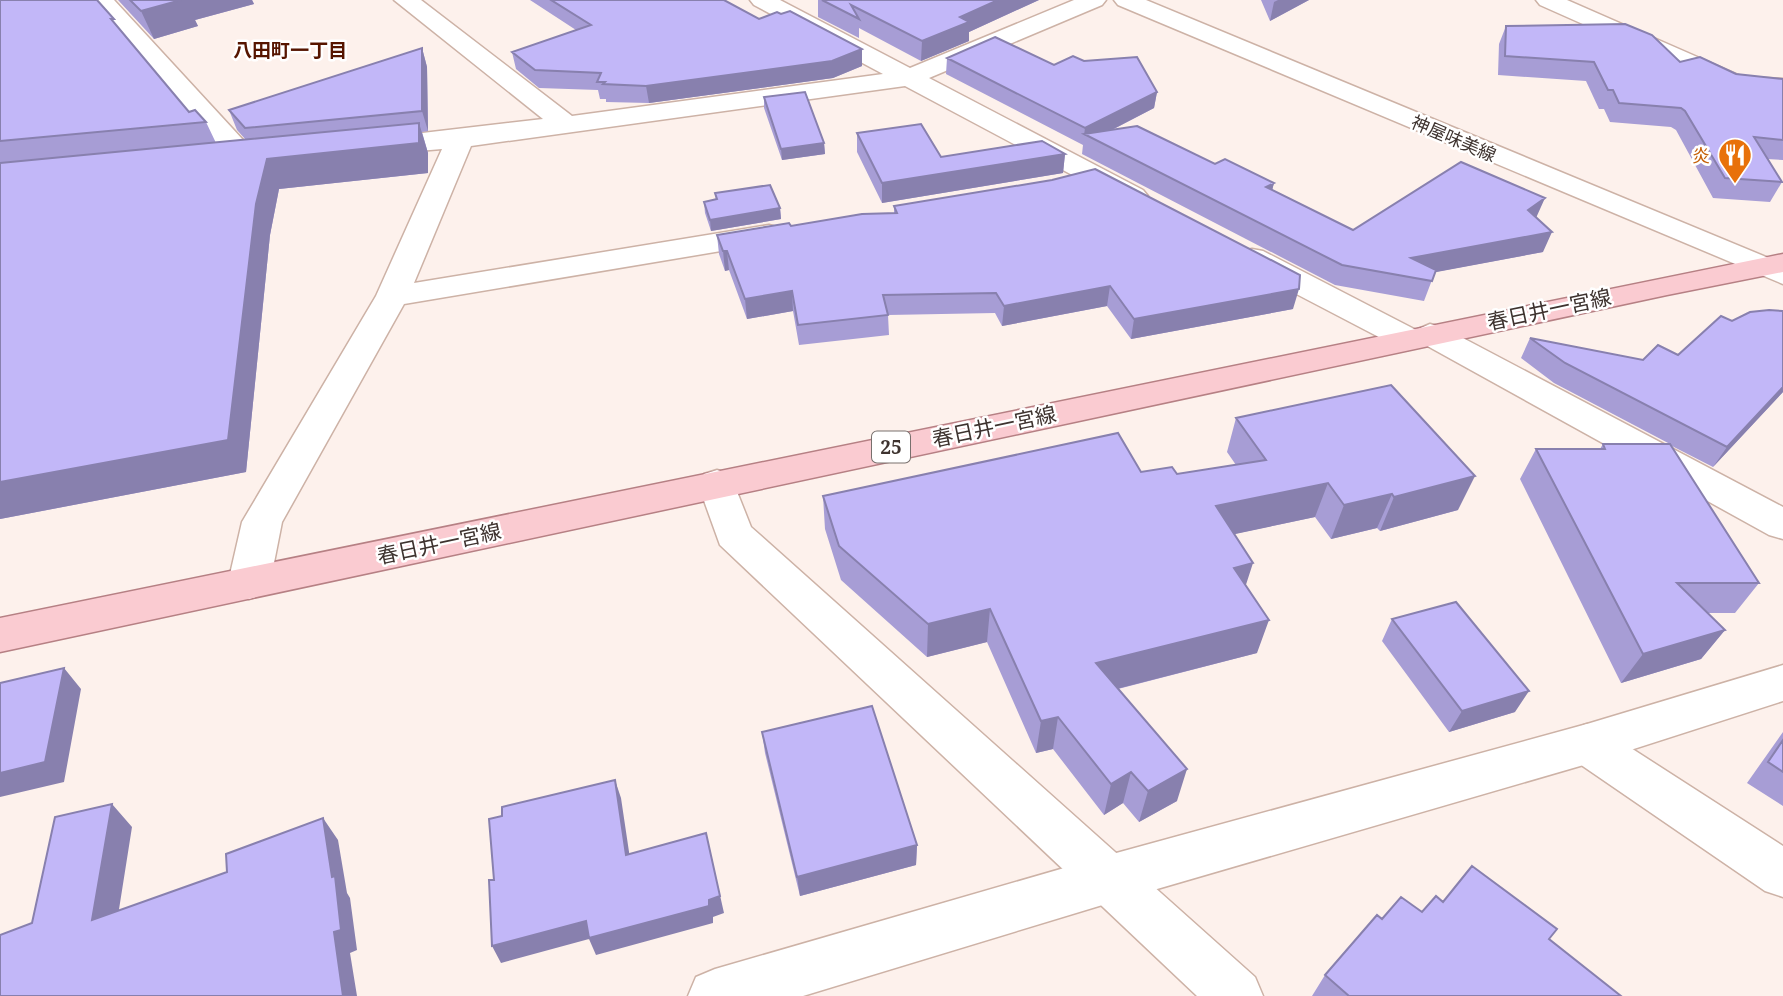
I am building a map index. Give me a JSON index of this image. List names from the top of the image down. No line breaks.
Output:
{"streets":{"main road":["春日井一宮線","25"],"street":["神屋味美線"]},"crossings":[["神屋味美線","春日井一宮線"]],"districts":["八田町一丁目"],"places":{"restaurant":["炎"]}}
